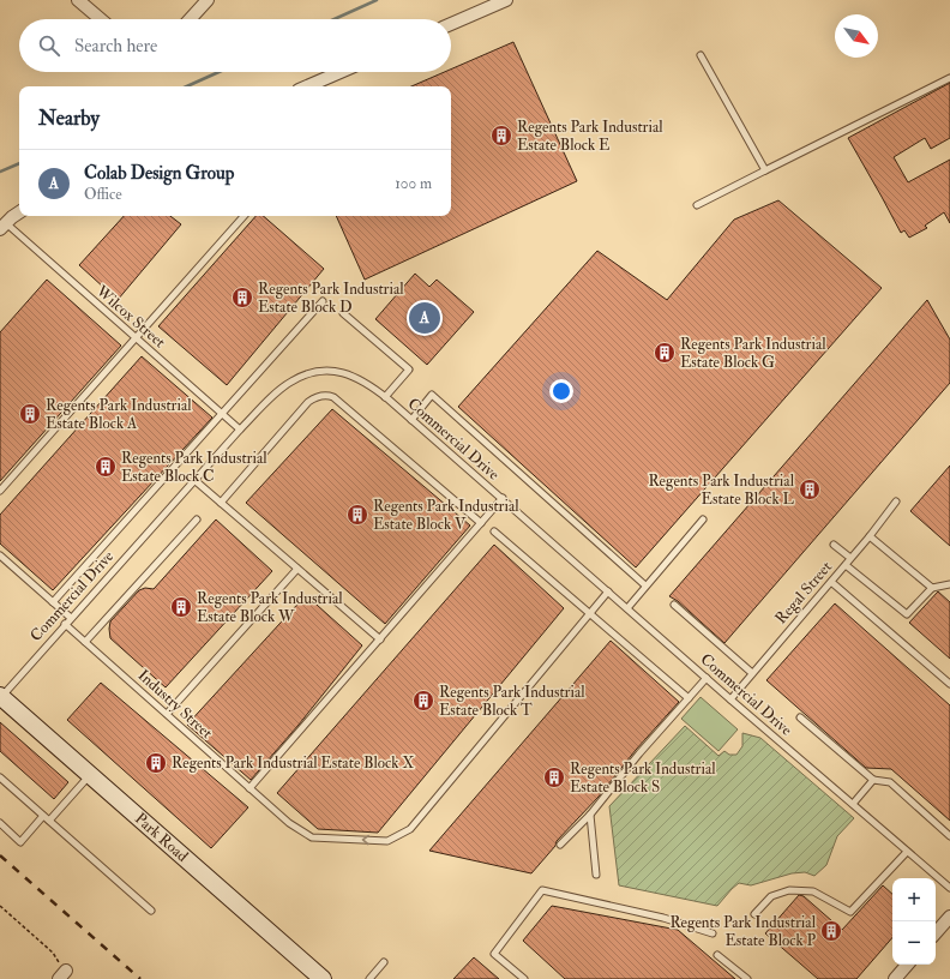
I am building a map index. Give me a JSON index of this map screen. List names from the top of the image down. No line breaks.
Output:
{"streets":{"main road":["Park Road"],"lane":["Wilcox Street","Commercial Drive","Regal Street","Industry Street"]},"crossings":[["Wilcox Street","Commercial Drive"],["Commercial Drive","Regal Street"],["Commercial Drive","Industry Street"],["Commercial Drive","Park Road"]],"one_way":["Industry Street"],"places":{"building":["Regents Park Industrial Estate Block E","Regents Park Industrial Estate Block D","Regents Park Industrial Estate Block G","Regents Park Industrial Estate Block A","Regents Park Industrial Estate Block C","Regents Park Industrial Estate Block L","Regents Park Industrial Estate Block V","Regents Park Industrial Estate Block W","Regents Park Industrial Estate Block T","Regents Park Industrial Estate Block X","Regents Park Industrial Estate Block S","Regents Park Industrial Estate Block P"]},"north":"bottom right","page":{"search":"Search here","heading":"Nearby","list":[{"mark":"A","name":"Colab Design Group","note":"Office","value":"100 m"}],"pins":"A","map_buttons":["+","−"]}}
